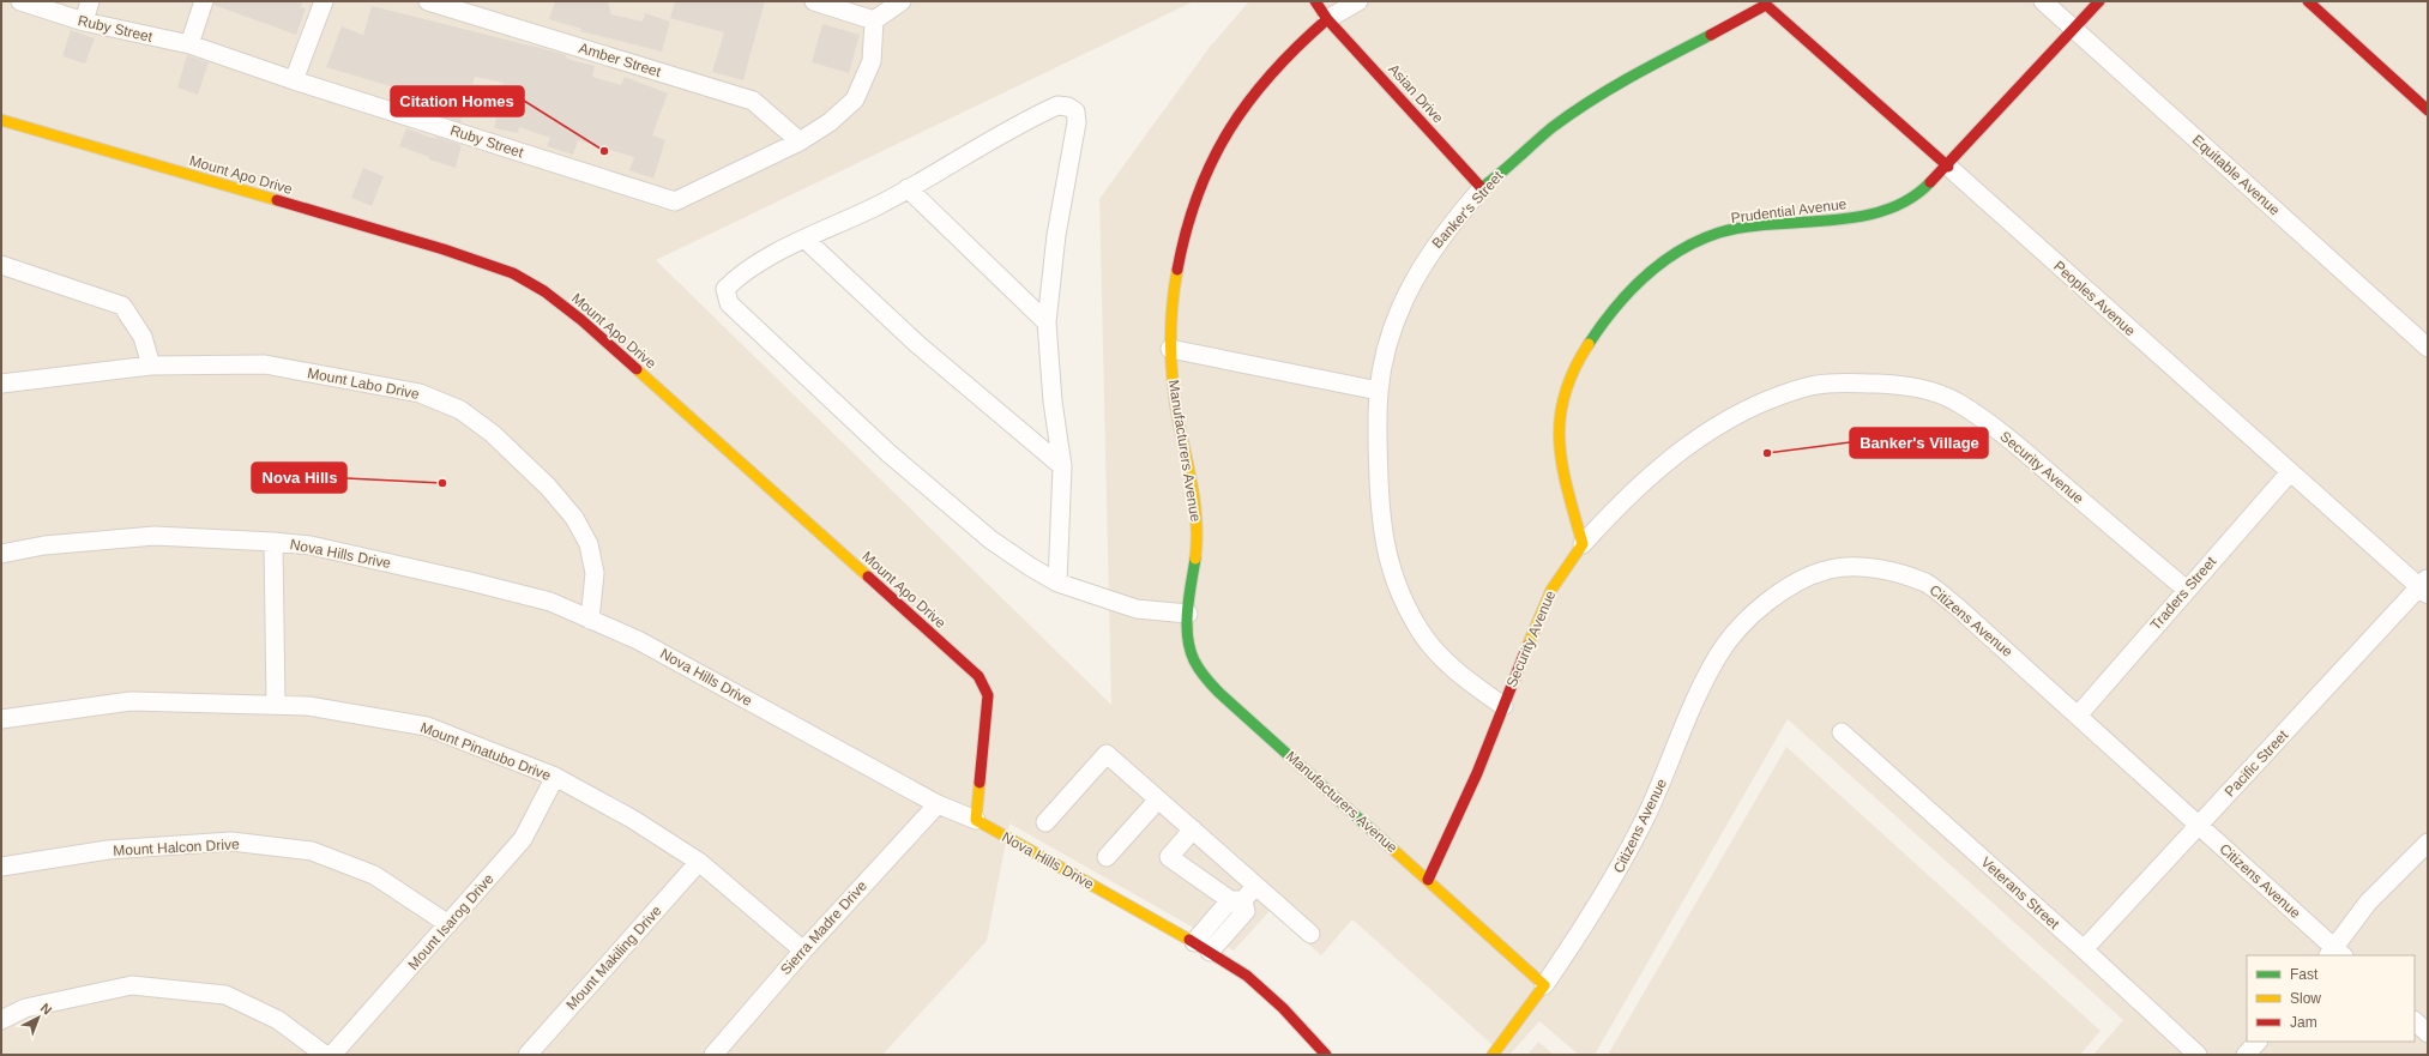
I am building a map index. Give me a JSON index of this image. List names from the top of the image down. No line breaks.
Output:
{"streets":{"street":["Ruby Street","Amber Street","Asian Drive","Mount Apo Drive","Equitable Avenue","Banker's Street","Prudential Avenue","Peoples Avenue","Mount Labo Drive","Manufacturers Avenue","Security Avenue","Nova Hills Drive","Traders Street","Citizens Avenue","Mount Pinatubo Drive","Pacific Street","Mount Halcon Drive","Veterans Street","Mount Isarog Drive","Sierra Madre Drive","Mount Makiling Drive"]},"crossings":[["Ruby Street","Amber Street"],["Asian Drive","Banker's Street"],["Asian Drive","Manufacturers Avenue"],["Mount Apo Drive","Nova Hills Drive"],["Equitable Avenue","Prudential Avenue"],["Banker's Street","Peoples Avenue"],["Banker's Street","Security Avenue"],["Prudential Avenue","Peoples Avenue"],["Prudential Avenue","Security Avenue"],["Peoples Avenue","Traders Street"],["Peoples Avenue","Pacific Street"],["Mount Labo Drive","Nova Hills Drive"],["Manufacturers Avenue","Security Avenue"],["Manufacturers Avenue","Citizens Avenue"],["Security Avenue","Traders Street"],["Nova Hills Drive","Sierra Madre Drive"],["Traders Street","Citizens Avenue"],["Citizens Avenue","Pacific Street"],["Mount Pinatubo Drive","Mount Isarog Drive"],["Mount Pinatubo Drive","Sierra Madre Drive"],["Mount Pinatubo Drive","Mount Makiling Drive"],["Pacific Street","Veterans Street"],["Mount Halcon Drive","Mount Isarog Drive"]],"places":["Citation Homes","Banker's Village","Nova Hills"],"legend":["Fast","Slow","Jam"],"north":"top right"}
